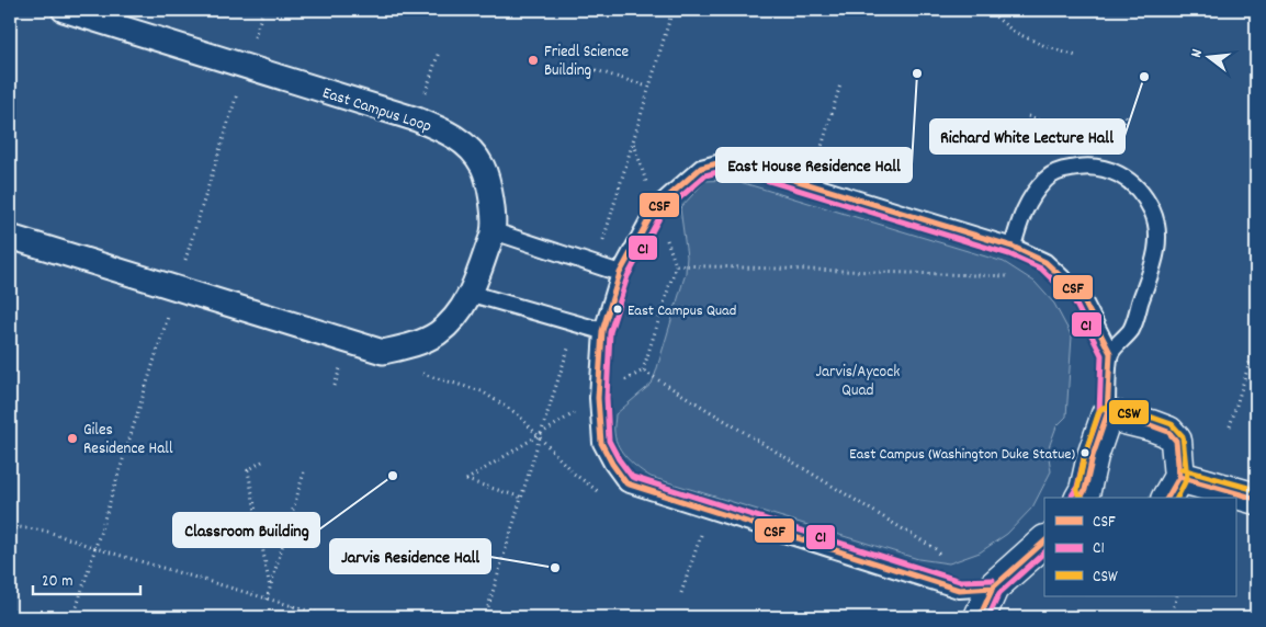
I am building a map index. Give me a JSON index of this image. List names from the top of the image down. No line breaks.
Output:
{"streets":{"street":["East Campus Loop"]},"parks":["Jarvis/Aycock Quad"],"places":["Friedl Science Building","East House Residence Hall","Richard White Lecture Hall","East Campus Quad","Giles Residence Hall","East Campus (Washington Duke Statue)","Classroom Building","Jarvis Residence Hall"],"lines":["transit line CSF","transit line C1","transit line CSW"],"legend":["CSF","C1","CSW"],"scale_bar":"20 m","north":"left"}
